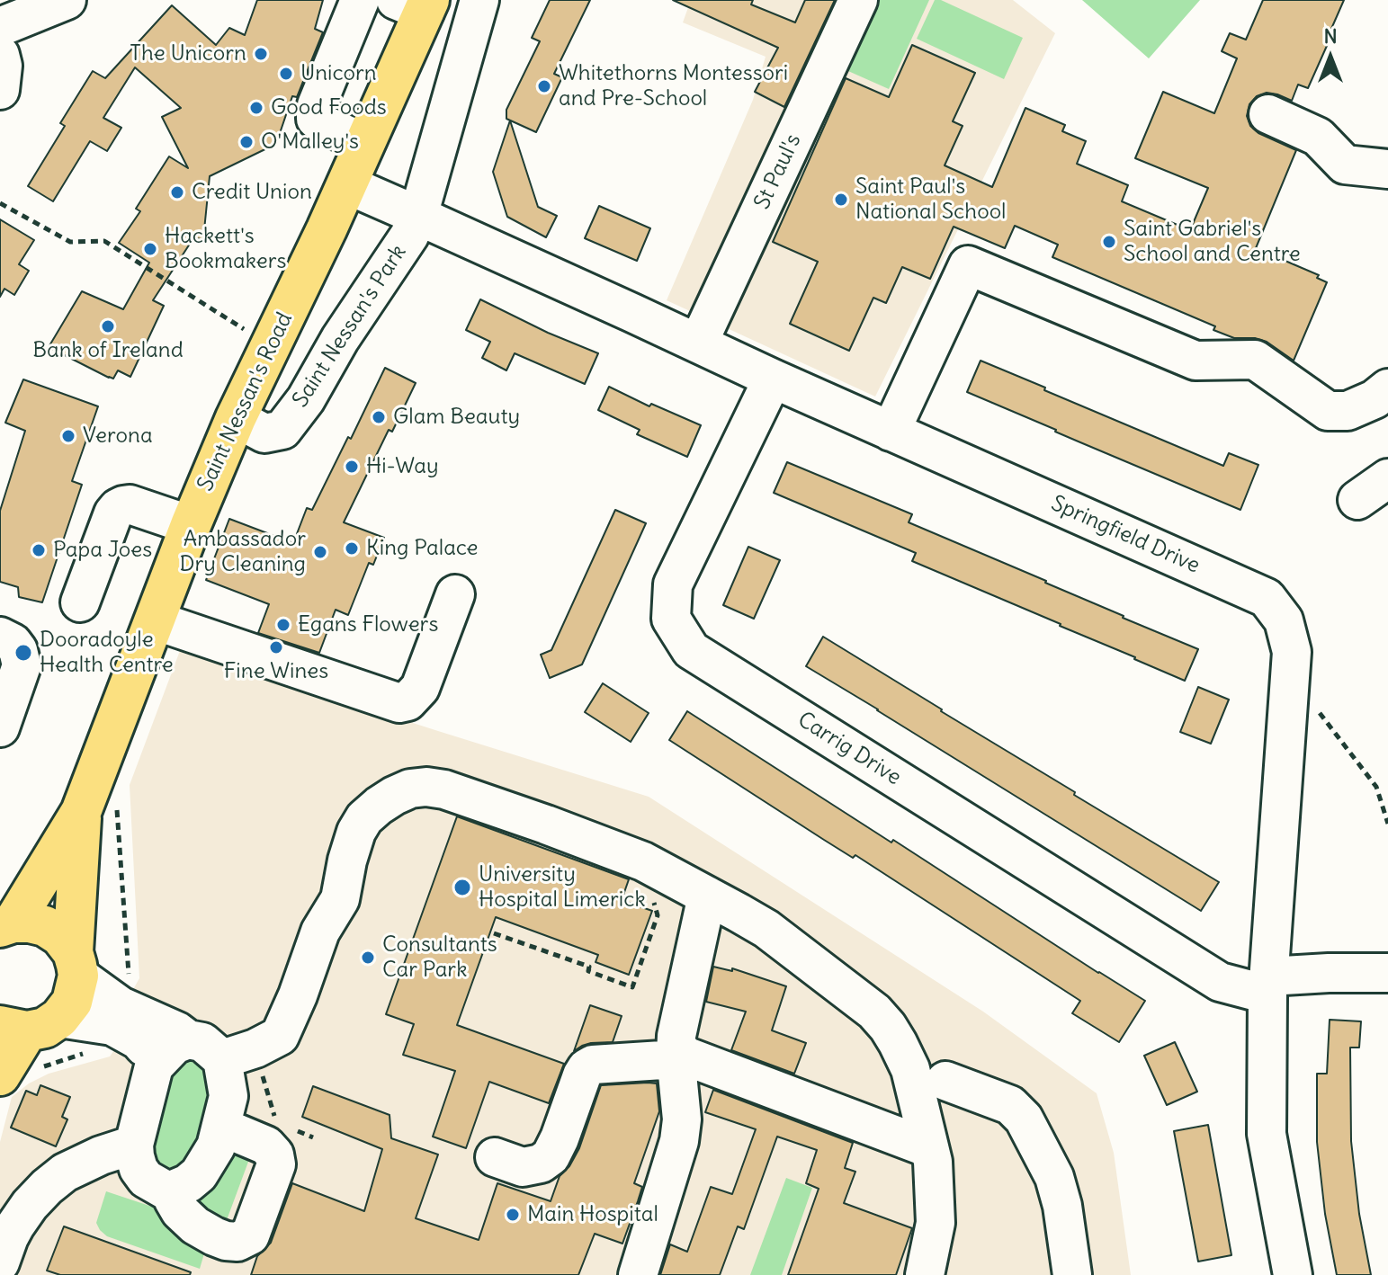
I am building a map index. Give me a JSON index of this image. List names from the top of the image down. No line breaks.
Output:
{"streets":{"main road":["Saint Nessan's Road"],"street":["St Paul's","Saint Nessan's Park","Springfield Drive","Carrig Drive"]},"crossings":[["St Paul's","Springfield Drive"],["Saint Nessan's Park","Saint Nessan's Road"],["Saint Nessan's Park","Springfield Drive"],["Springfield Drive","Carrig Drive"]],"places":["The Unicorn","Unicorn","Whitethorns Montessori and Pre-School","Good Foods","O'Malley's","Credit Union","Saint Paul's National School","Saint Gabriel's School and Centre","Hackett's Bookmakers","Bank of Ireland","Glam Beauty","Verona","Hi-Way","King Palace","Papa Joes","Ambassador Dry Cleaning","Egans Flowers","Fine Wines","Dooradoyle Health Centre","University Hospital Limerick","Consultants Car Park","Main Hospital"],"north":"top"}
